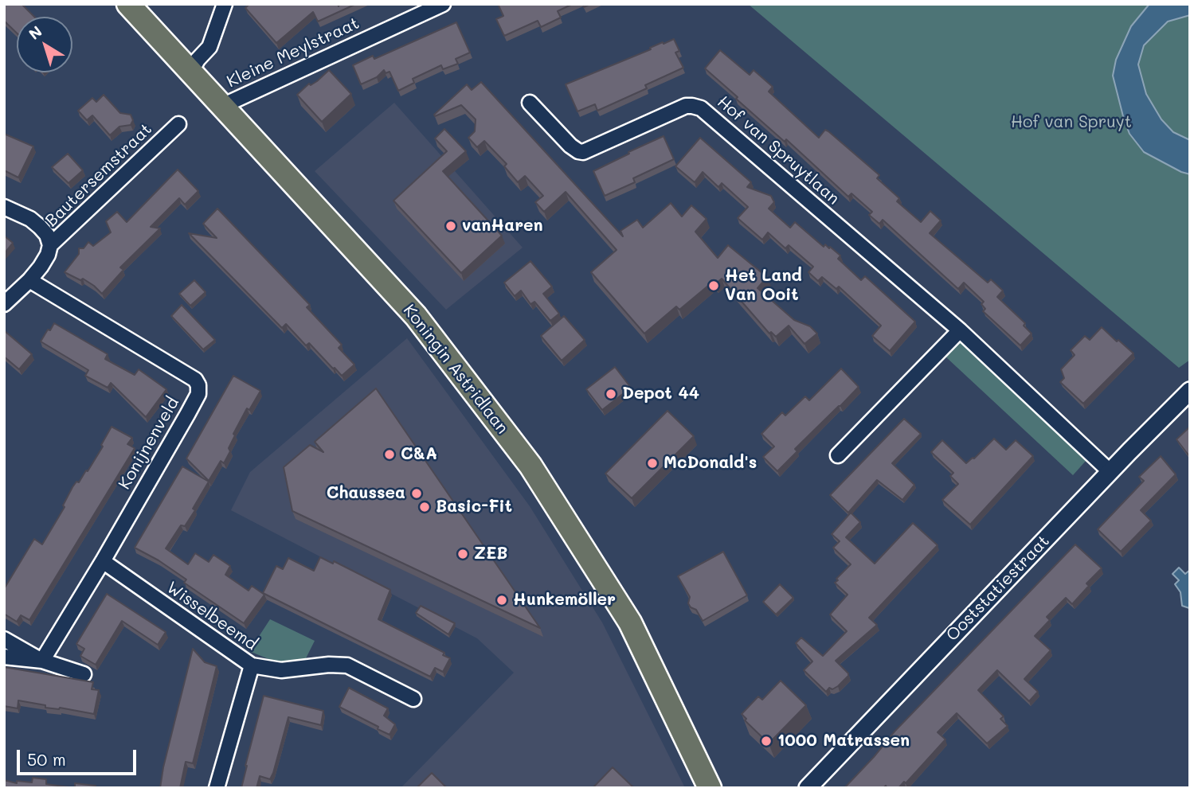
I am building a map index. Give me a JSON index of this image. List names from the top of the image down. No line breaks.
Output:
{"streets":{"main road":["Koningin Astridlaan"],"street":["Kleine Meylstraat","Hof van Spruytlaan","Bautersemstraat","Konijnenveld","Ooststatiestraat","Wisselbeemd"]},"crossings":[["Kleine Meylstraat","Koningin Astridlaan"],["Hof van Spruytlaan","Ooststatiestraat"],["Bautersemstraat","Konijnenveld"],["Konijnenveld","Wisselbeemd"]],"parks":["Hof van Spruyt"],"places":["vanHaren","Het Land Van Ooit","Depot 44","C&A","McDonald's","Chaussea","Basic-Fit","ZEB","Hunkemöller","1000 Matrassen"],"scale_bar":"50 m","north":"top left"}
